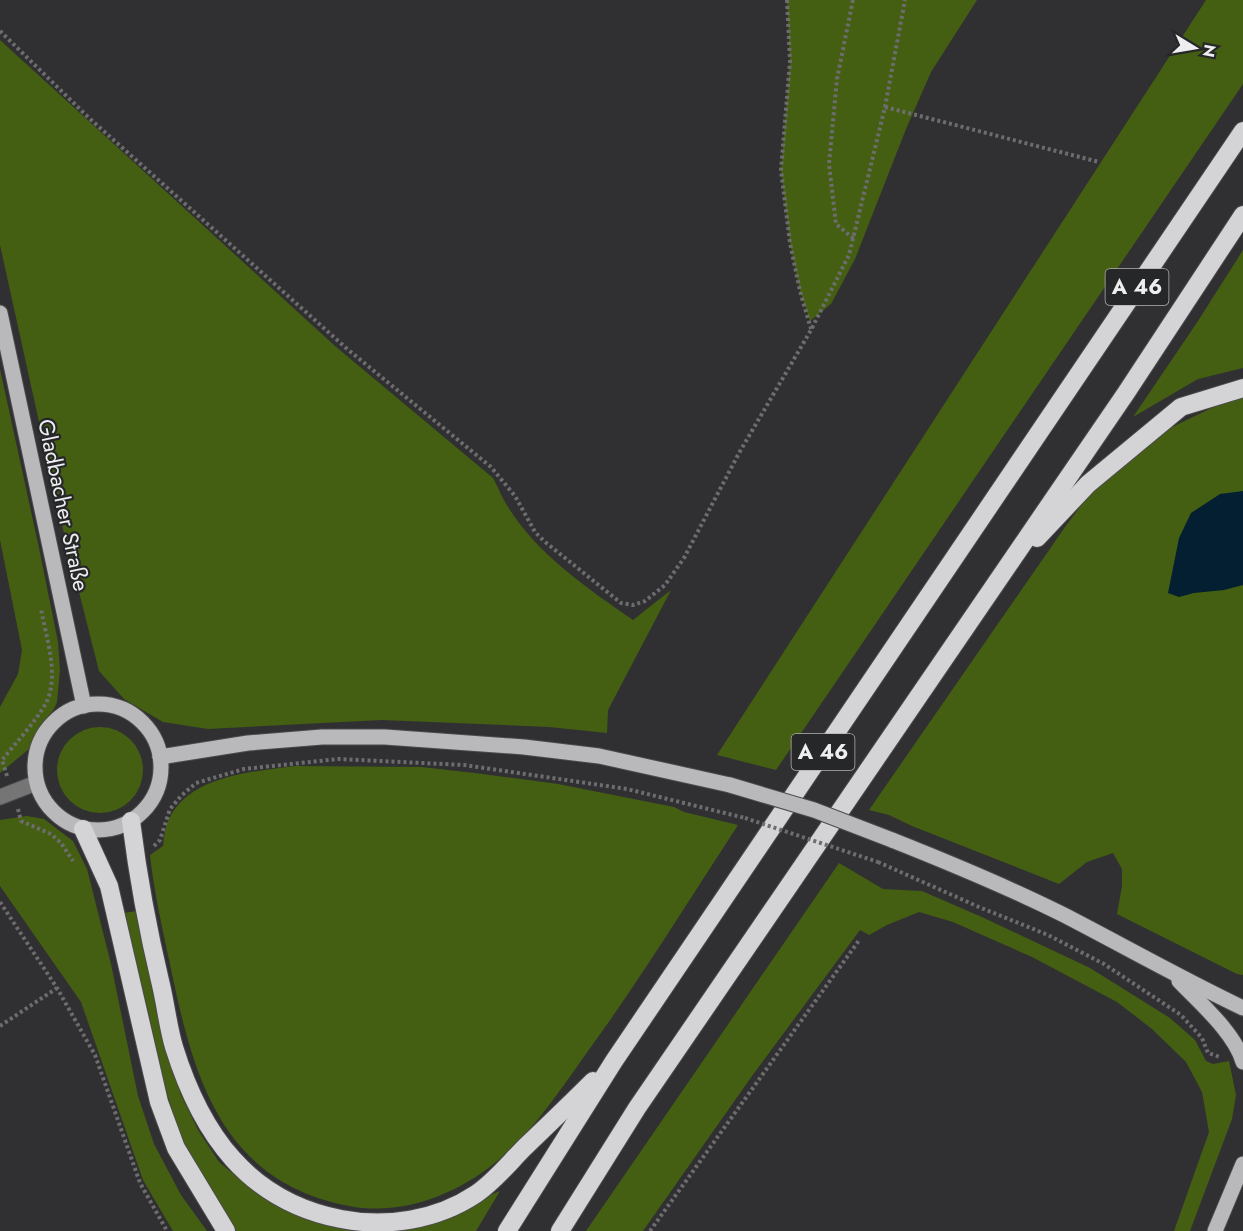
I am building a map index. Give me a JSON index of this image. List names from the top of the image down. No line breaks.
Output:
{"streets":{"highway":["A 46"],"main road":["Gladbacher Straße"]},"north":"right"}
